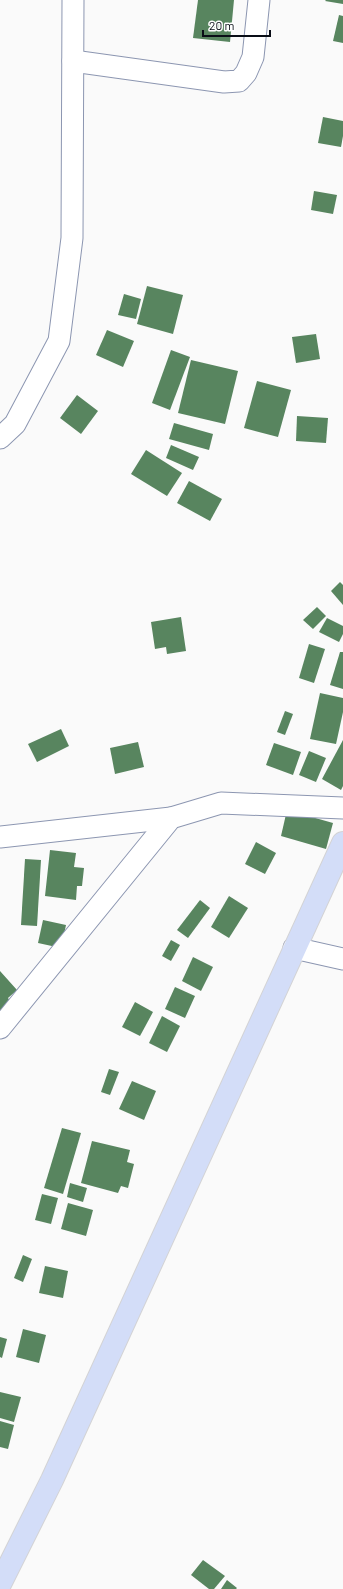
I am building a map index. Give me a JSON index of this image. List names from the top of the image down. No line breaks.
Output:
{"scale_bar":"20 m"}
